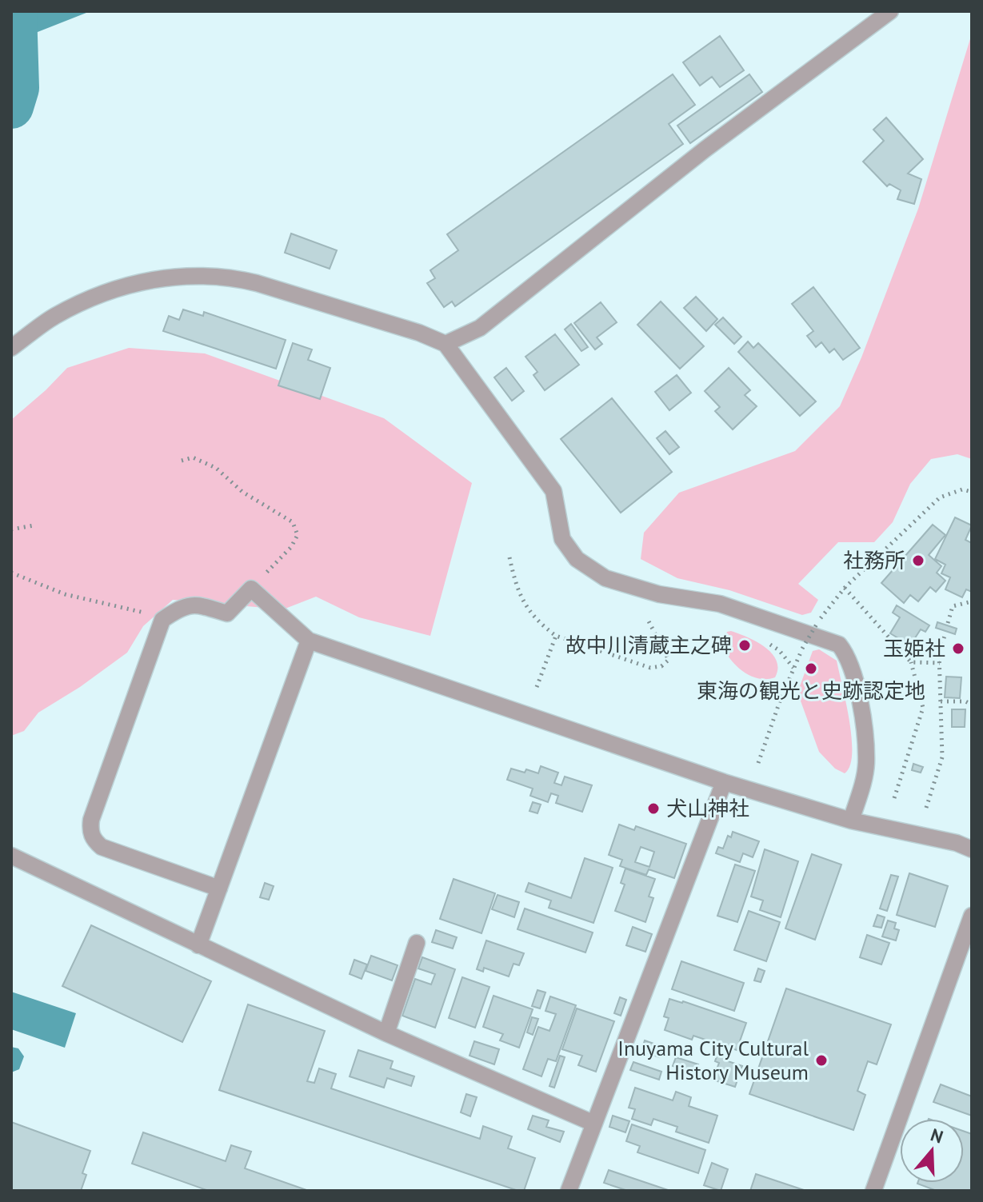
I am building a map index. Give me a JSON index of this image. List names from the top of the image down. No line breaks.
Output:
{"places":["社務所","故中川清蔵主之碑","玉姫社","東海の観光と史跡認定地","犬山神社","Inuyama City Cultural History Museum"],"north":"top"}
